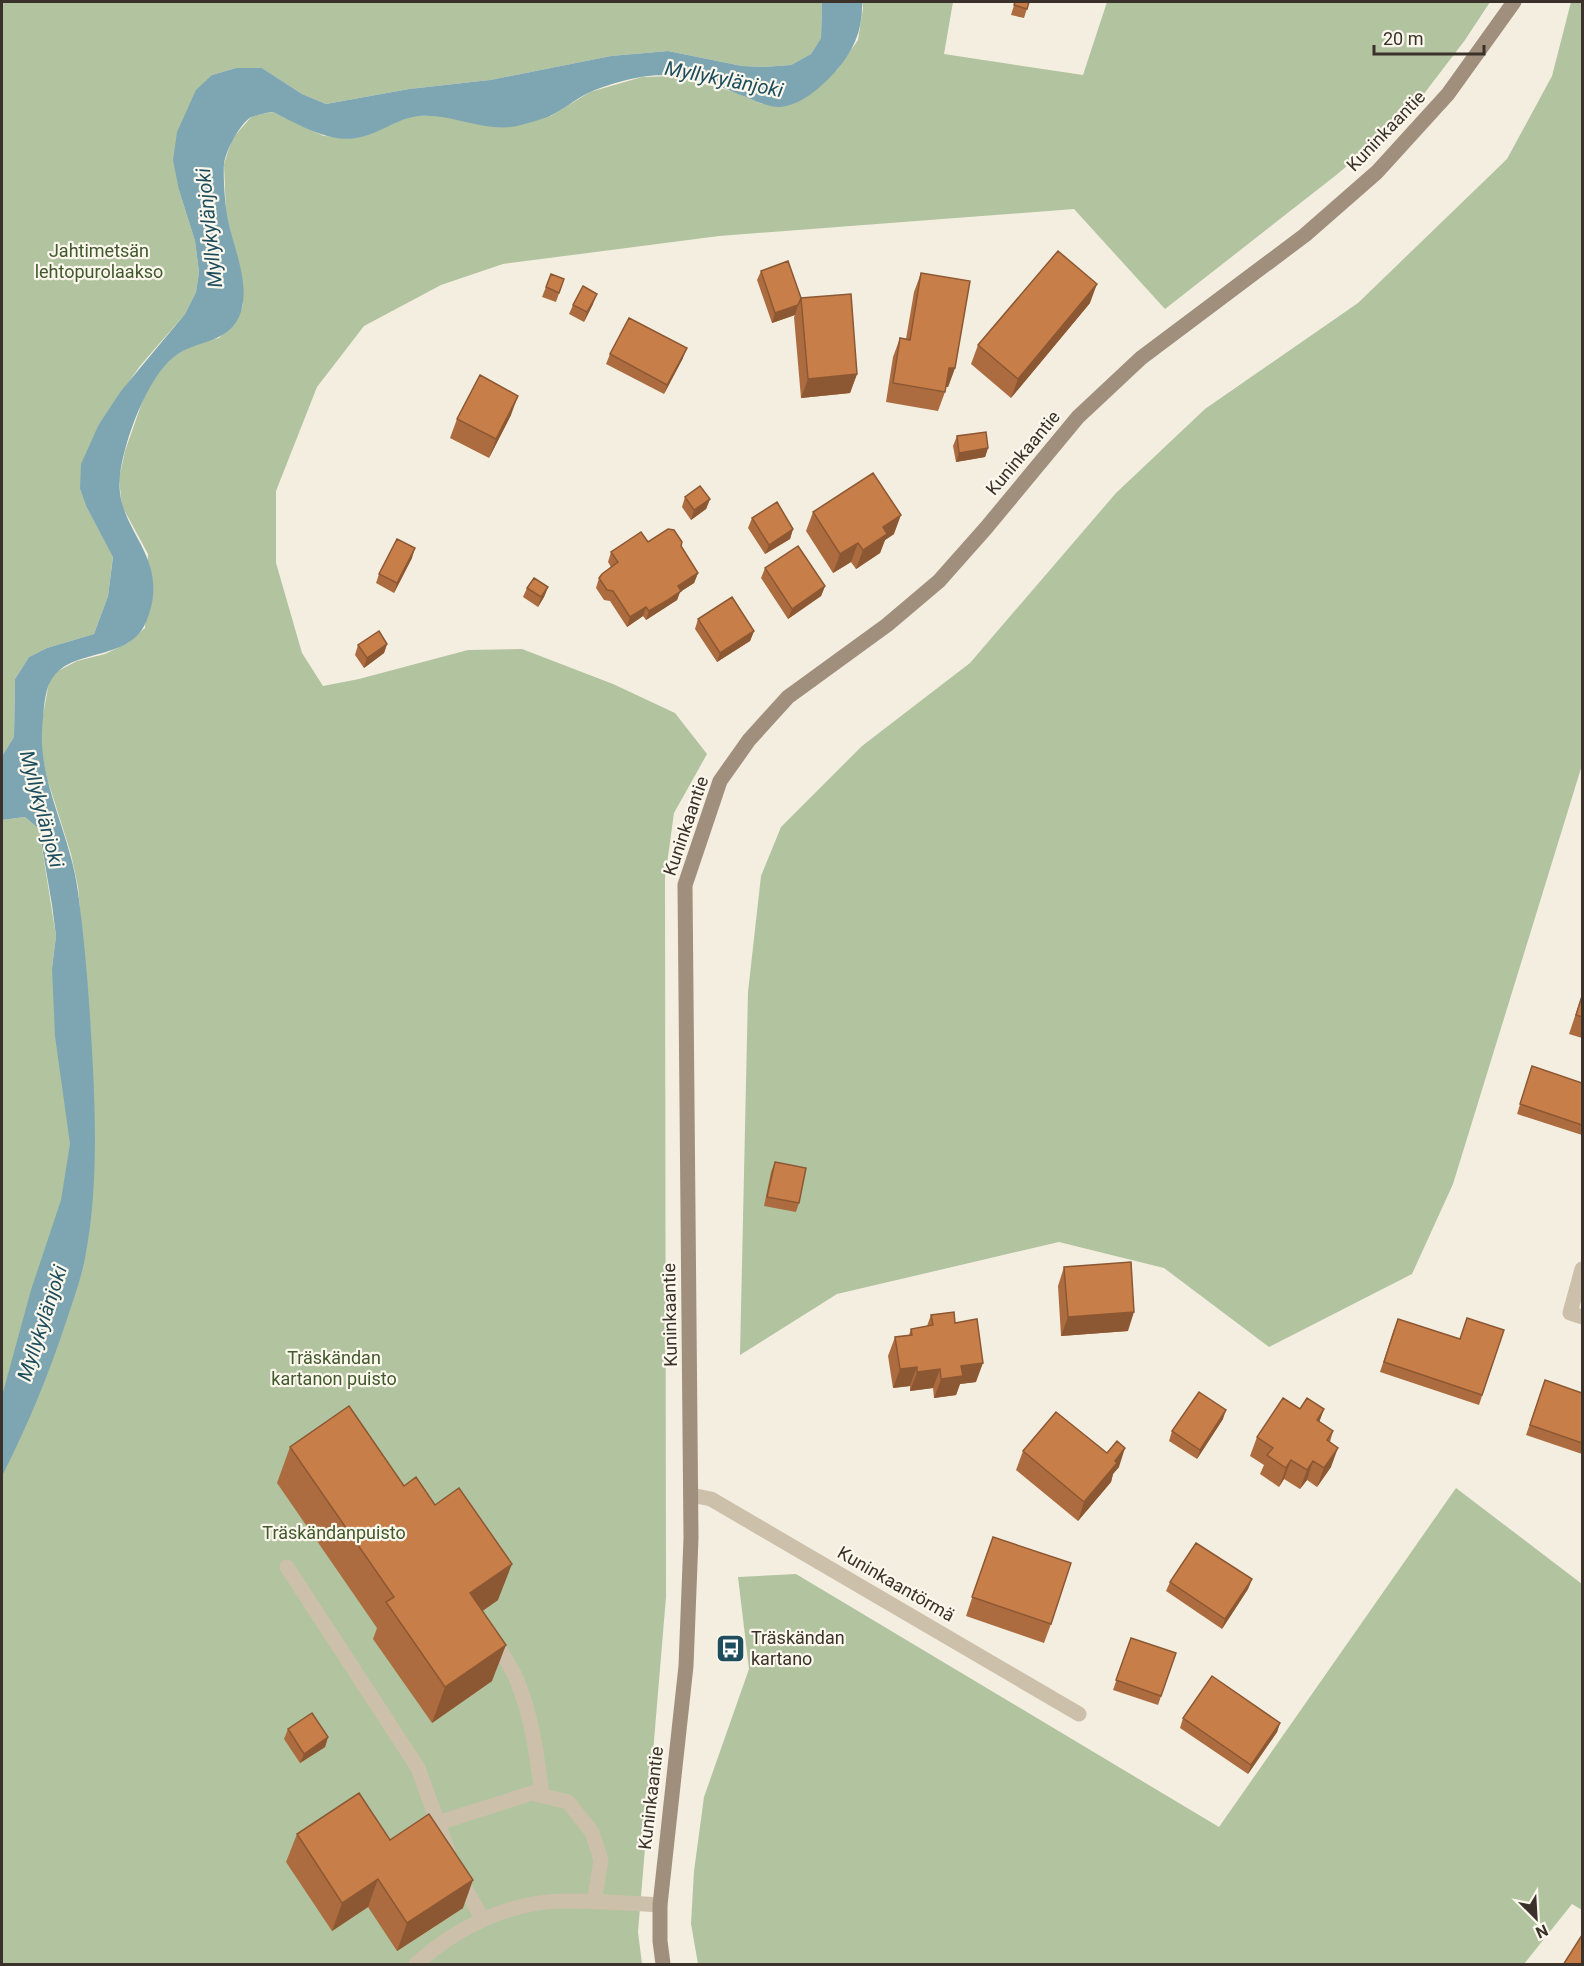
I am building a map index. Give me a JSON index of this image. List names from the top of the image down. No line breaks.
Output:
{"streets":{"main road":["Kuninkaantie"],"street":["Kuninkaantörmä"]},"crossings":[["Kuninkaantie","Kuninkaantörmä"]],"water":["Myllykylänjoki"],"parks":["Jahtimetsän lehtopurolaakso","Träskändan kartanon puisto","Träskändanpuisto"],"places":{"bus stop":["Träskändan kartano"]},"scale_bar":"20 m","north":"bottom right"}
